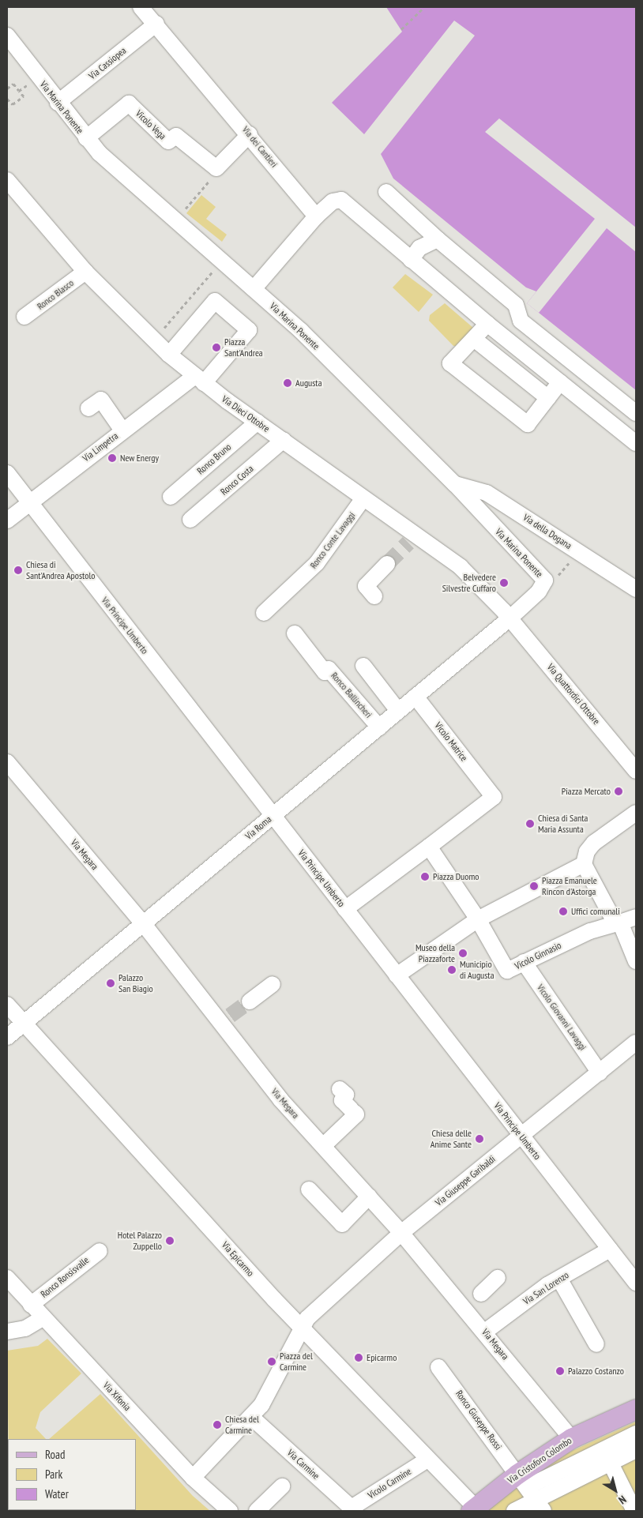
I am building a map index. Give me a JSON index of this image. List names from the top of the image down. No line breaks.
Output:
{"streets":{"main road":["Via Cristoforo Colombo"],"street":["Via Cassiopea","Via Marina Ponente","Vicolo Vega","Via dei Cantieri","Ronco Blasco","Via Dieci Ottobre","Via Limpetra","Ronco Bruno","Ronco Costa","Via della Dogana","Ronco Conte Lavaggi","Via Principe Umberto","Via Quattordici Ottobre","Ronco Ballincheri","Vicolo Matrice","Via Roma","Via Megara","Vicolo Ginnasio","Vicolo Giovanni Lavaggi","Via Giuseppe Garibaldi","Via Epicarmo","Ronco Ronsisvalle","Via San Lorenzo","Via Xifonia","Ronco Giuseppe Rossi","Via Carmine","Vicolo Carmine"]},"crossings":[["Via Cassiopea","Via Marina Ponente"],["Via Cassiopea","Via dei Cantieri"],["Via Marina Ponente","Vicolo Vega"],["Via Marina Ponente","Via Dieci Ottobre"],["Via Marina Ponente","Via della Dogana"],["Via Marina Ponente","Via Quattordici Ottobre"],["Via Marina Ponente","Via Roma"],["Ronco Blasco","Via Dieci Ottobre"],["Via Dieci Ottobre","Via Limpetra"],["Via Dieci Ottobre","Ronco Bruno"],["Via Dieci Ottobre","Ronco Costa"],["Via Dieci Ottobre","Ronco Conte Lavaggi"],["Via Dieci Ottobre","Via Quattordici Ottobre"],["Via Dieci Ottobre","Via Roma"],["Via Limpetra","Via Principe Umberto"],["Via Principe Umberto","Via Roma"],["Via Principe Umberto","Via Giuseppe Garibaldi"],["Via Principe Umberto","Via San Lorenzo"],["Via Quattordici Ottobre","Via Roma"],["Ronco Ballincheri","Via Roma"],["Vicolo Matrice","Via Roma"],["Via Roma","Via Megara"],["Via Roma","Via Epicarmo"],["Via Megara","Via Giuseppe Garibaldi"],["Via Megara","Via San Lorenzo"],["Via Megara","Via Cristoforo Colombo"],["Vicolo Ginnasio","Vicolo Giovanni Lavaggi"],["Vicolo Giovanni Lavaggi","Via Giuseppe Garibaldi"],["Via Giuseppe Garibaldi","Via Epicarmo"],["Via Giuseppe Garibaldi","Via Xifonia"],["Via Giuseppe Garibaldi","Via Carmine"],["Via Epicarmo","Via Cristoforo Colombo"],["Via Epicarmo","Vicolo Carmine"],["Ronco Ronsisvalle","Via Xifonia"],["Ronco Giuseppe Rossi","Via Cristoforo Colombo"],["Via Carmine","Vicolo Carmine"]],"places":["Piazza Sant'Andrea","Augusta","New Energy","Chiesa di Sant'Andrea Apostolo","Belvedere Silvestre Cuffaro","Piazza Mercato","Chiesa di Santa Maria Assunta","Piazza Duomo","Piazza Emanuele Rincon d'Astorga","Uffici comunali","Museo della Piazzaforte","Municipio di Augusta","Palazzo San Biagio","Chiesa delle Anime Sante","Hotel Palazzo Zuppello","Epicarmo","Piazza del Carmine","Palazzo Costanzo","Chiesa del Carmine"],"legend":["Road","Park","Water"],"north":"bottom right"}
